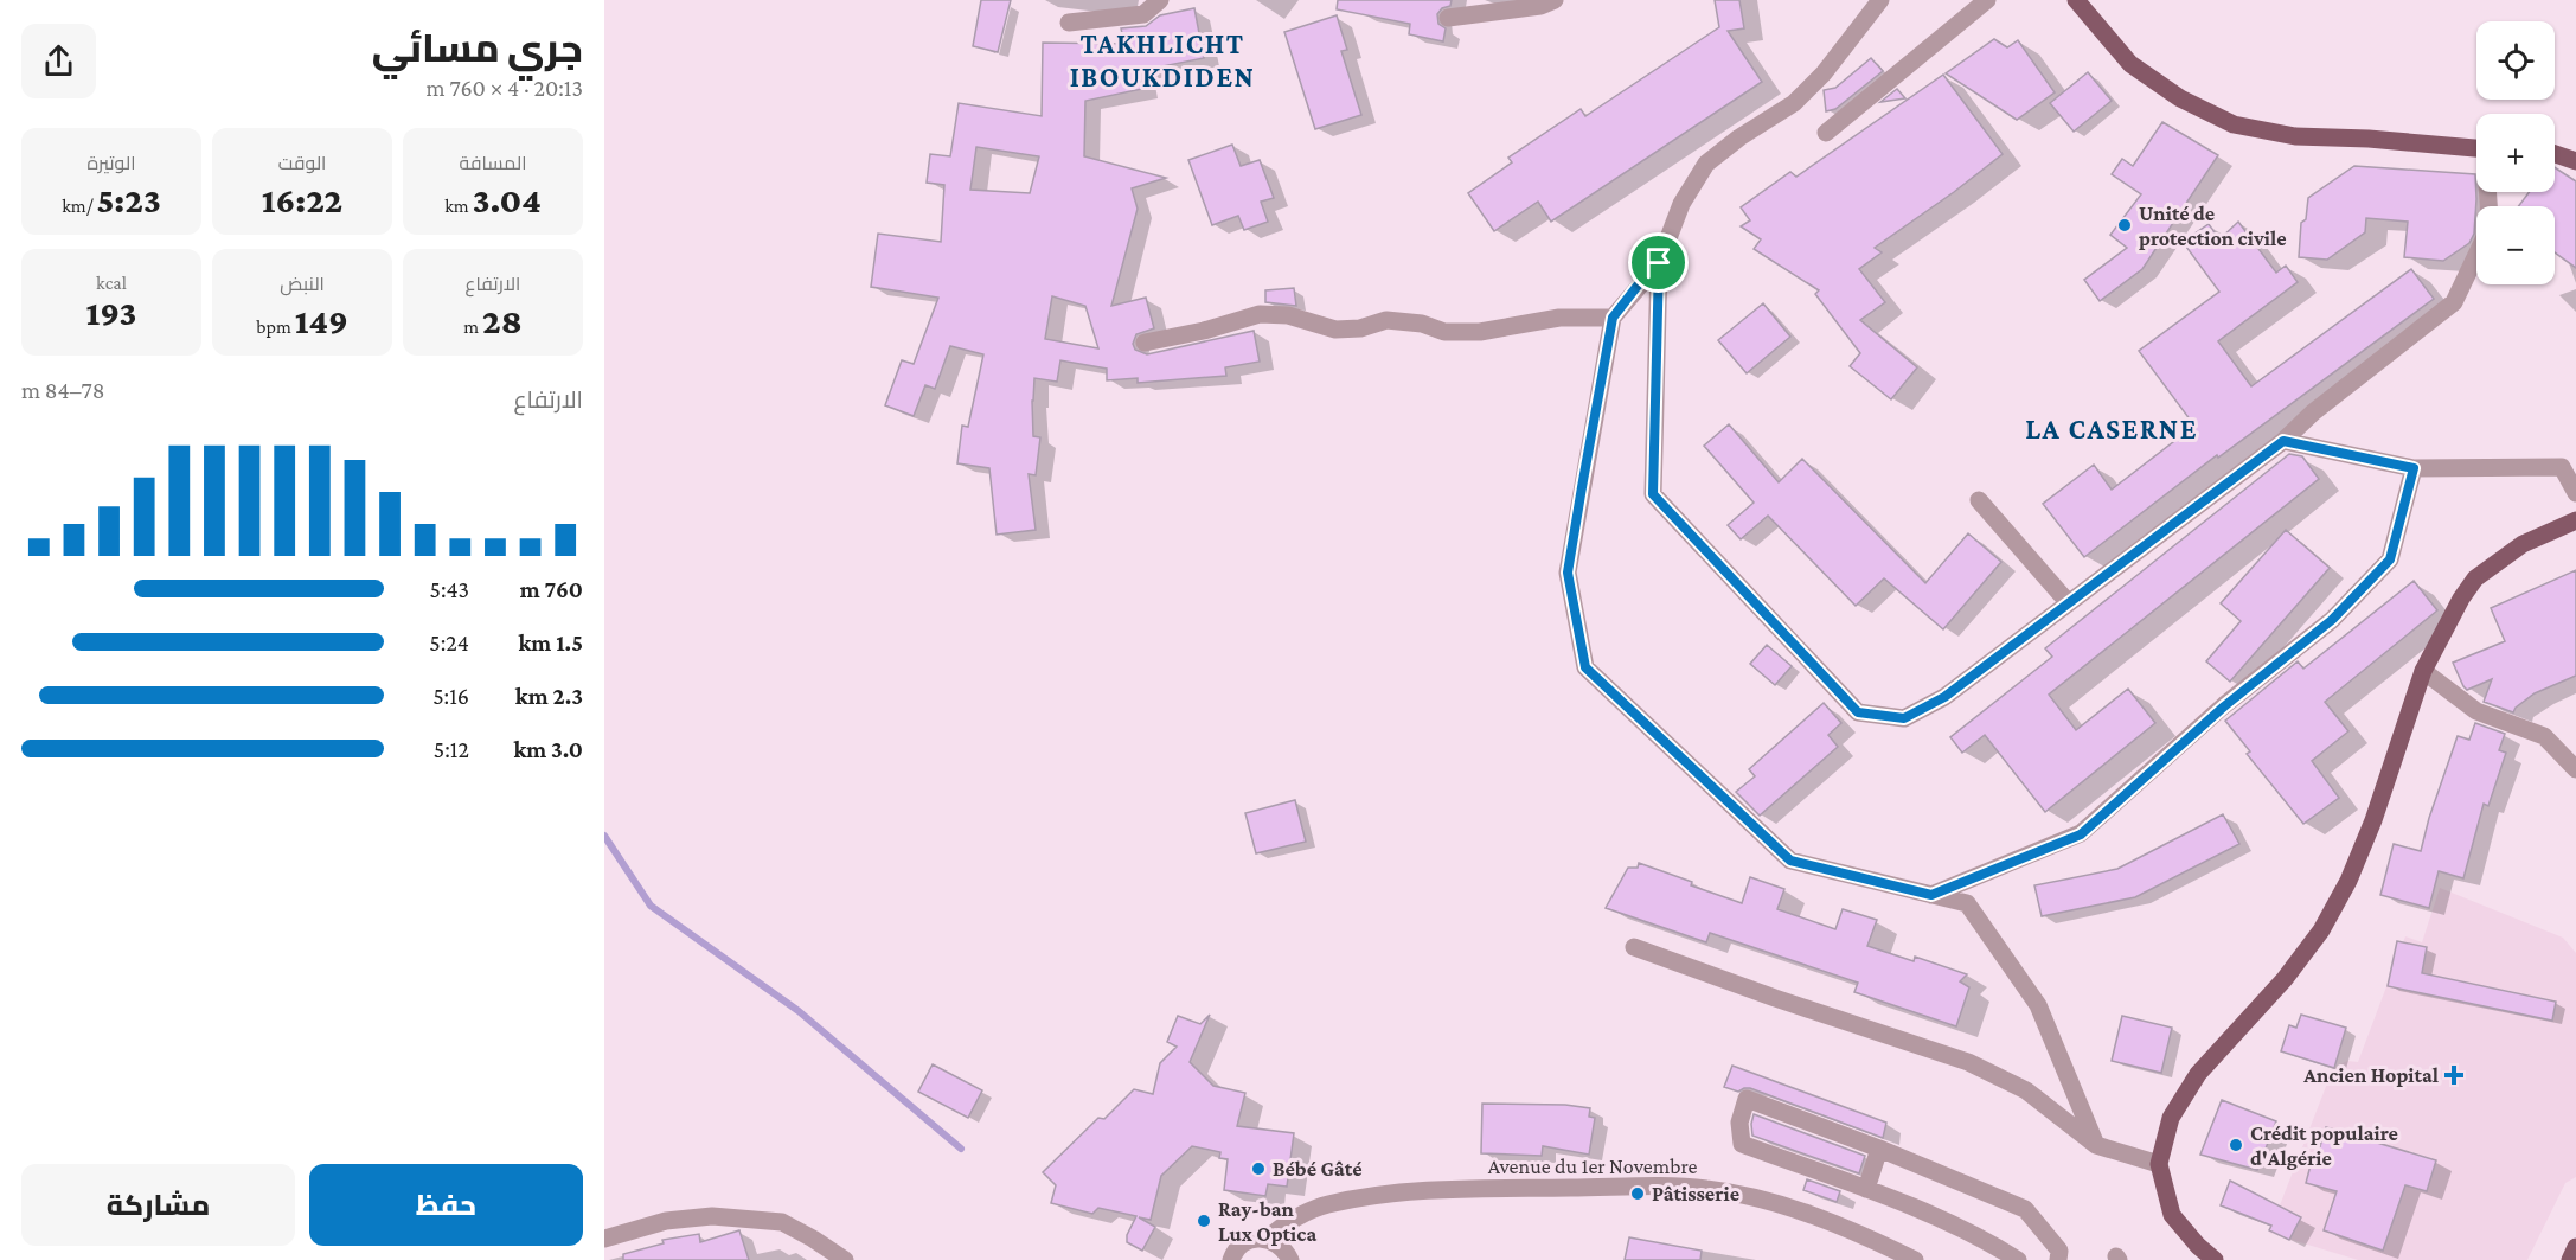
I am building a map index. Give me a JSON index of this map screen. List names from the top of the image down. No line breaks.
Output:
{"streets":{"street":["Avenue du 1er Novembre"]},"districts":["TAKHLICHT IBOUKDIDEN","LA CASERNE"],"places":{"other":["Unité de protection civile","Crédit populaire d'Algérie","Bébé Gâté","Pâtisserie","Ray-ban Lux Optica"],"health":["Ancien Hopital"]},"page":{"heading":["جري مسائي","20:13 · 4 × 760 m"],"map_buttons":["+","−"],"stats":[["المسافة","3.04 km"],["الوقت","16:22"],["الوتيرة","5:23 /km"],["الارتفاع","28 m"],["النبض","149 bpm"],["kcal","193"]],"chart":["الارتفاع","78–84 m"],"list":[{"name":"760 m","note":"5:43"},{"name":"1.5 km","note":"5:24"},{"name":"2.3 km","note":"5:16"},{"name":"3.0 km","note":"5:12"}],"buttons":["حفظ","مشاركة"]}}
